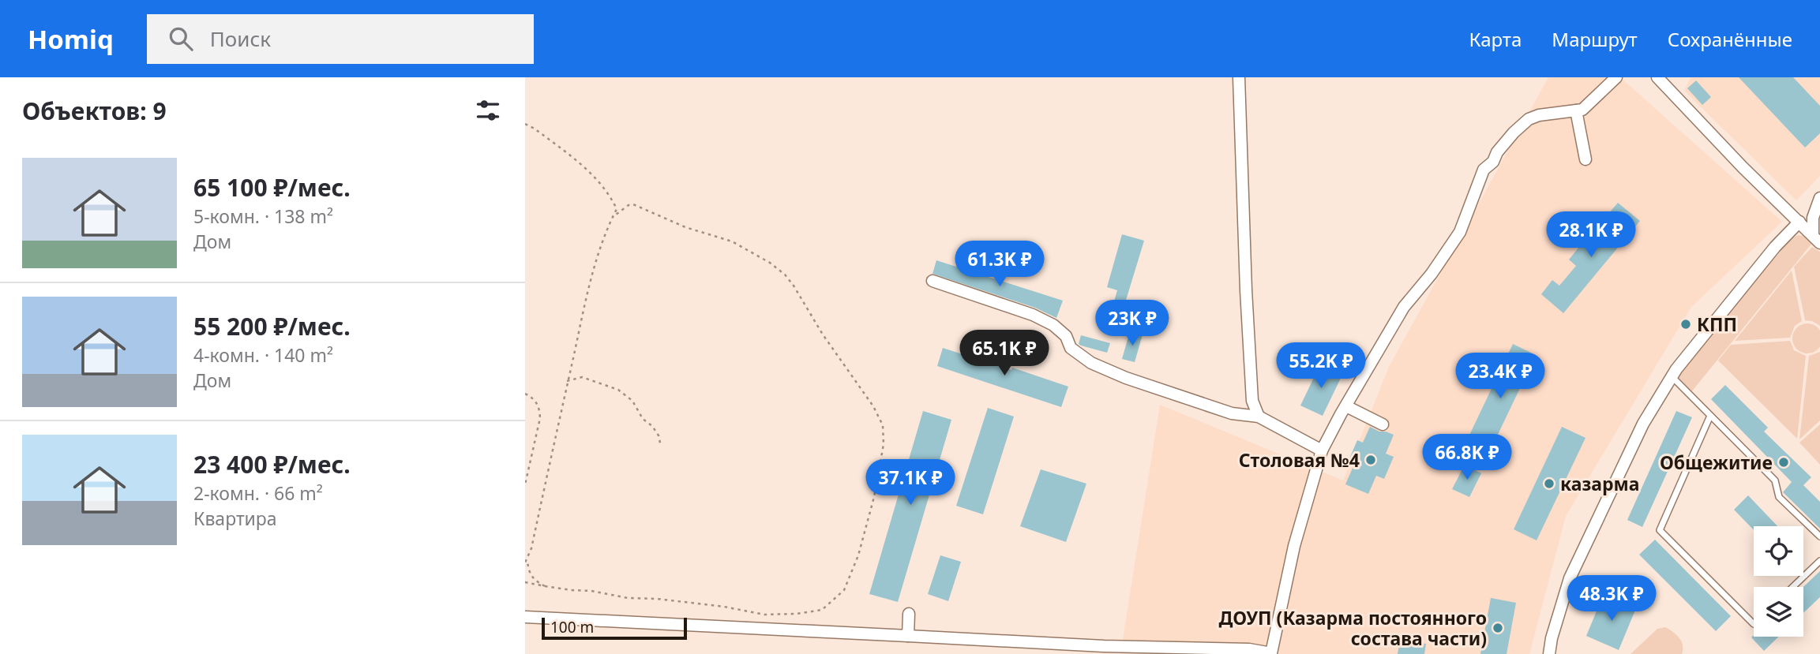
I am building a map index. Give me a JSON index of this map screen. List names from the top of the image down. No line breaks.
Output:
{"places":["КПП","Столовая №4","Общежитие","казарма","ДОУП (Казарма постоянного состава части)"],"scale_bar":"100 m","page":{"header":"Homiq","search":"Поиск","nav":["Карта","Маршрут","Сохранённые"],"heading":"Объектов: 9","list":[{"name":"65 100 ₽/мес.","note":"5-комн. · 138 m² · Дом"},{"name":"55 200 ₽/мес.","note":"4-комн. · 140 m² · Дом"},{"name":"23 400 ₽/мес.","note":"2-комн. · 66 m² · Квартира"}],"price":["28.1K ₽","61.3K ₽","23K ₽","65.1K ₽","55.2K ₽","23.4K ₽","66.8K ₽","37.1K ₽","48.3K ₽"],"scale":"100 m"}}
